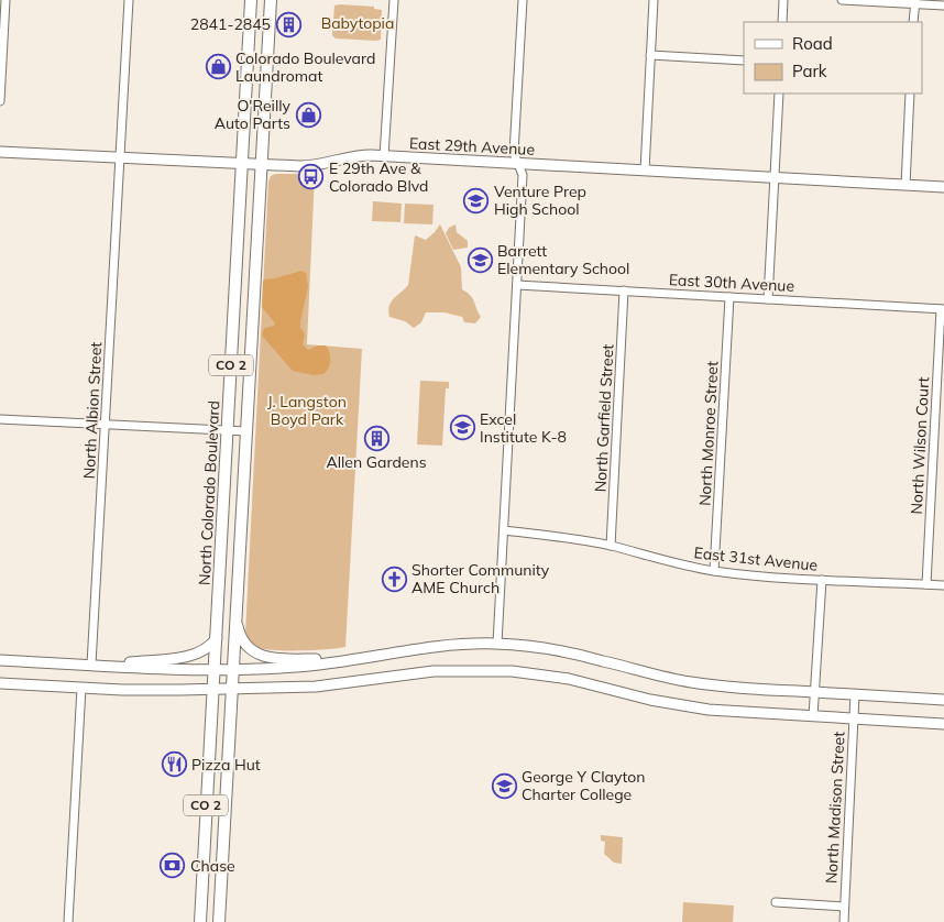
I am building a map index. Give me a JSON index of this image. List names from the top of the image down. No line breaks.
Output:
{"streets":{"main road":["East 29th Avenue","CO 2","North Colorado Boulevard"],"street":["East 30th Avenue","North Albion Street","North Garfield Street","North Monroe Street","North Wilson Court","East 31st Avenue","North Madison Street"]},"crossings":[["East 29th Avenue","CO 2"],["East 29th Avenue","North Albion Street"],["East 29th Avenue","North Colorado Boulevard"],["East 30th Avenue","North Garfield Street"],["East 30th Avenue","North Monroe Street"],["East 30th Avenue","North Wilson Court"],["North Garfield Street","East 31st Avenue"],["North Monroe Street","East 31st Avenue"],["North Wilson Court","East 31st Avenue"],["East 31st Avenue","North Madison Street"]],"parks":["Babytopia","J. Langston Boyd Park"],"places":{"building":["2841-2845","Allen Gardens"],"shop":["Colorado Boulevard Laundromat","O'Reilly Auto Parts"],"bus stop":["E 29th Ave & Colorado Blvd"],"school or university":["Venture Prep High School","Barrett Elementary School","Excel Institute K-8","George Y Clayton Charter College"],"church":["Shorter Community AME Church"],"restaurant":["Pizza Hut"],"bank":["Chase"]},"legend":["Road","Park"]}
